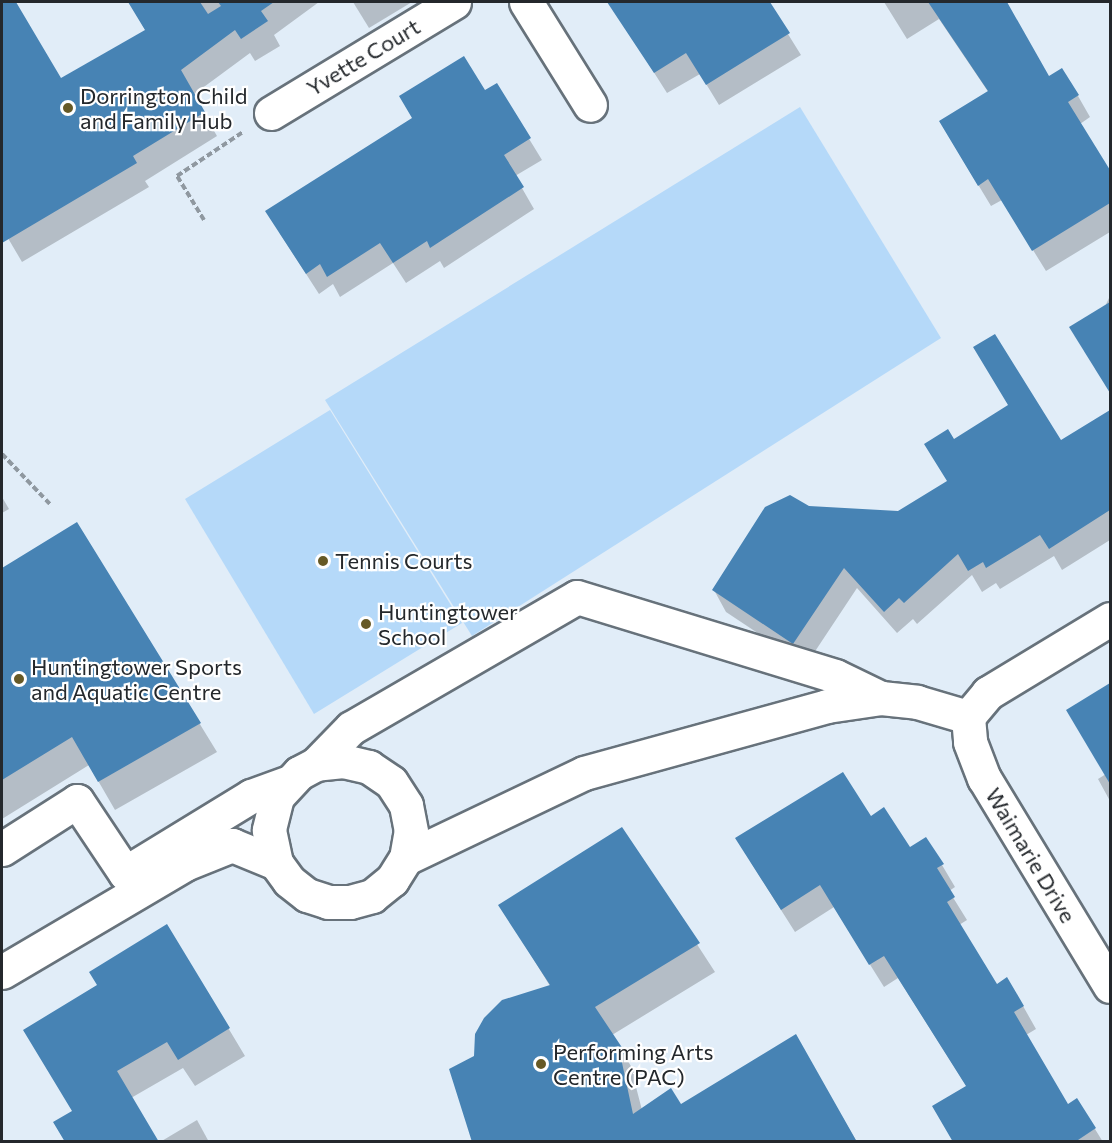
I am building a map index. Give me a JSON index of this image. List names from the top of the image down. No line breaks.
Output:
{"streets":{"street":["Yvette Court","Waimarie Drive"]},"places":["Dorrington Child and Family Hub","Tennis Courts","Huntingtower School","Huntingtower Sports and Aquatic Centre","Performing Arts Centre (PAC)"]}
